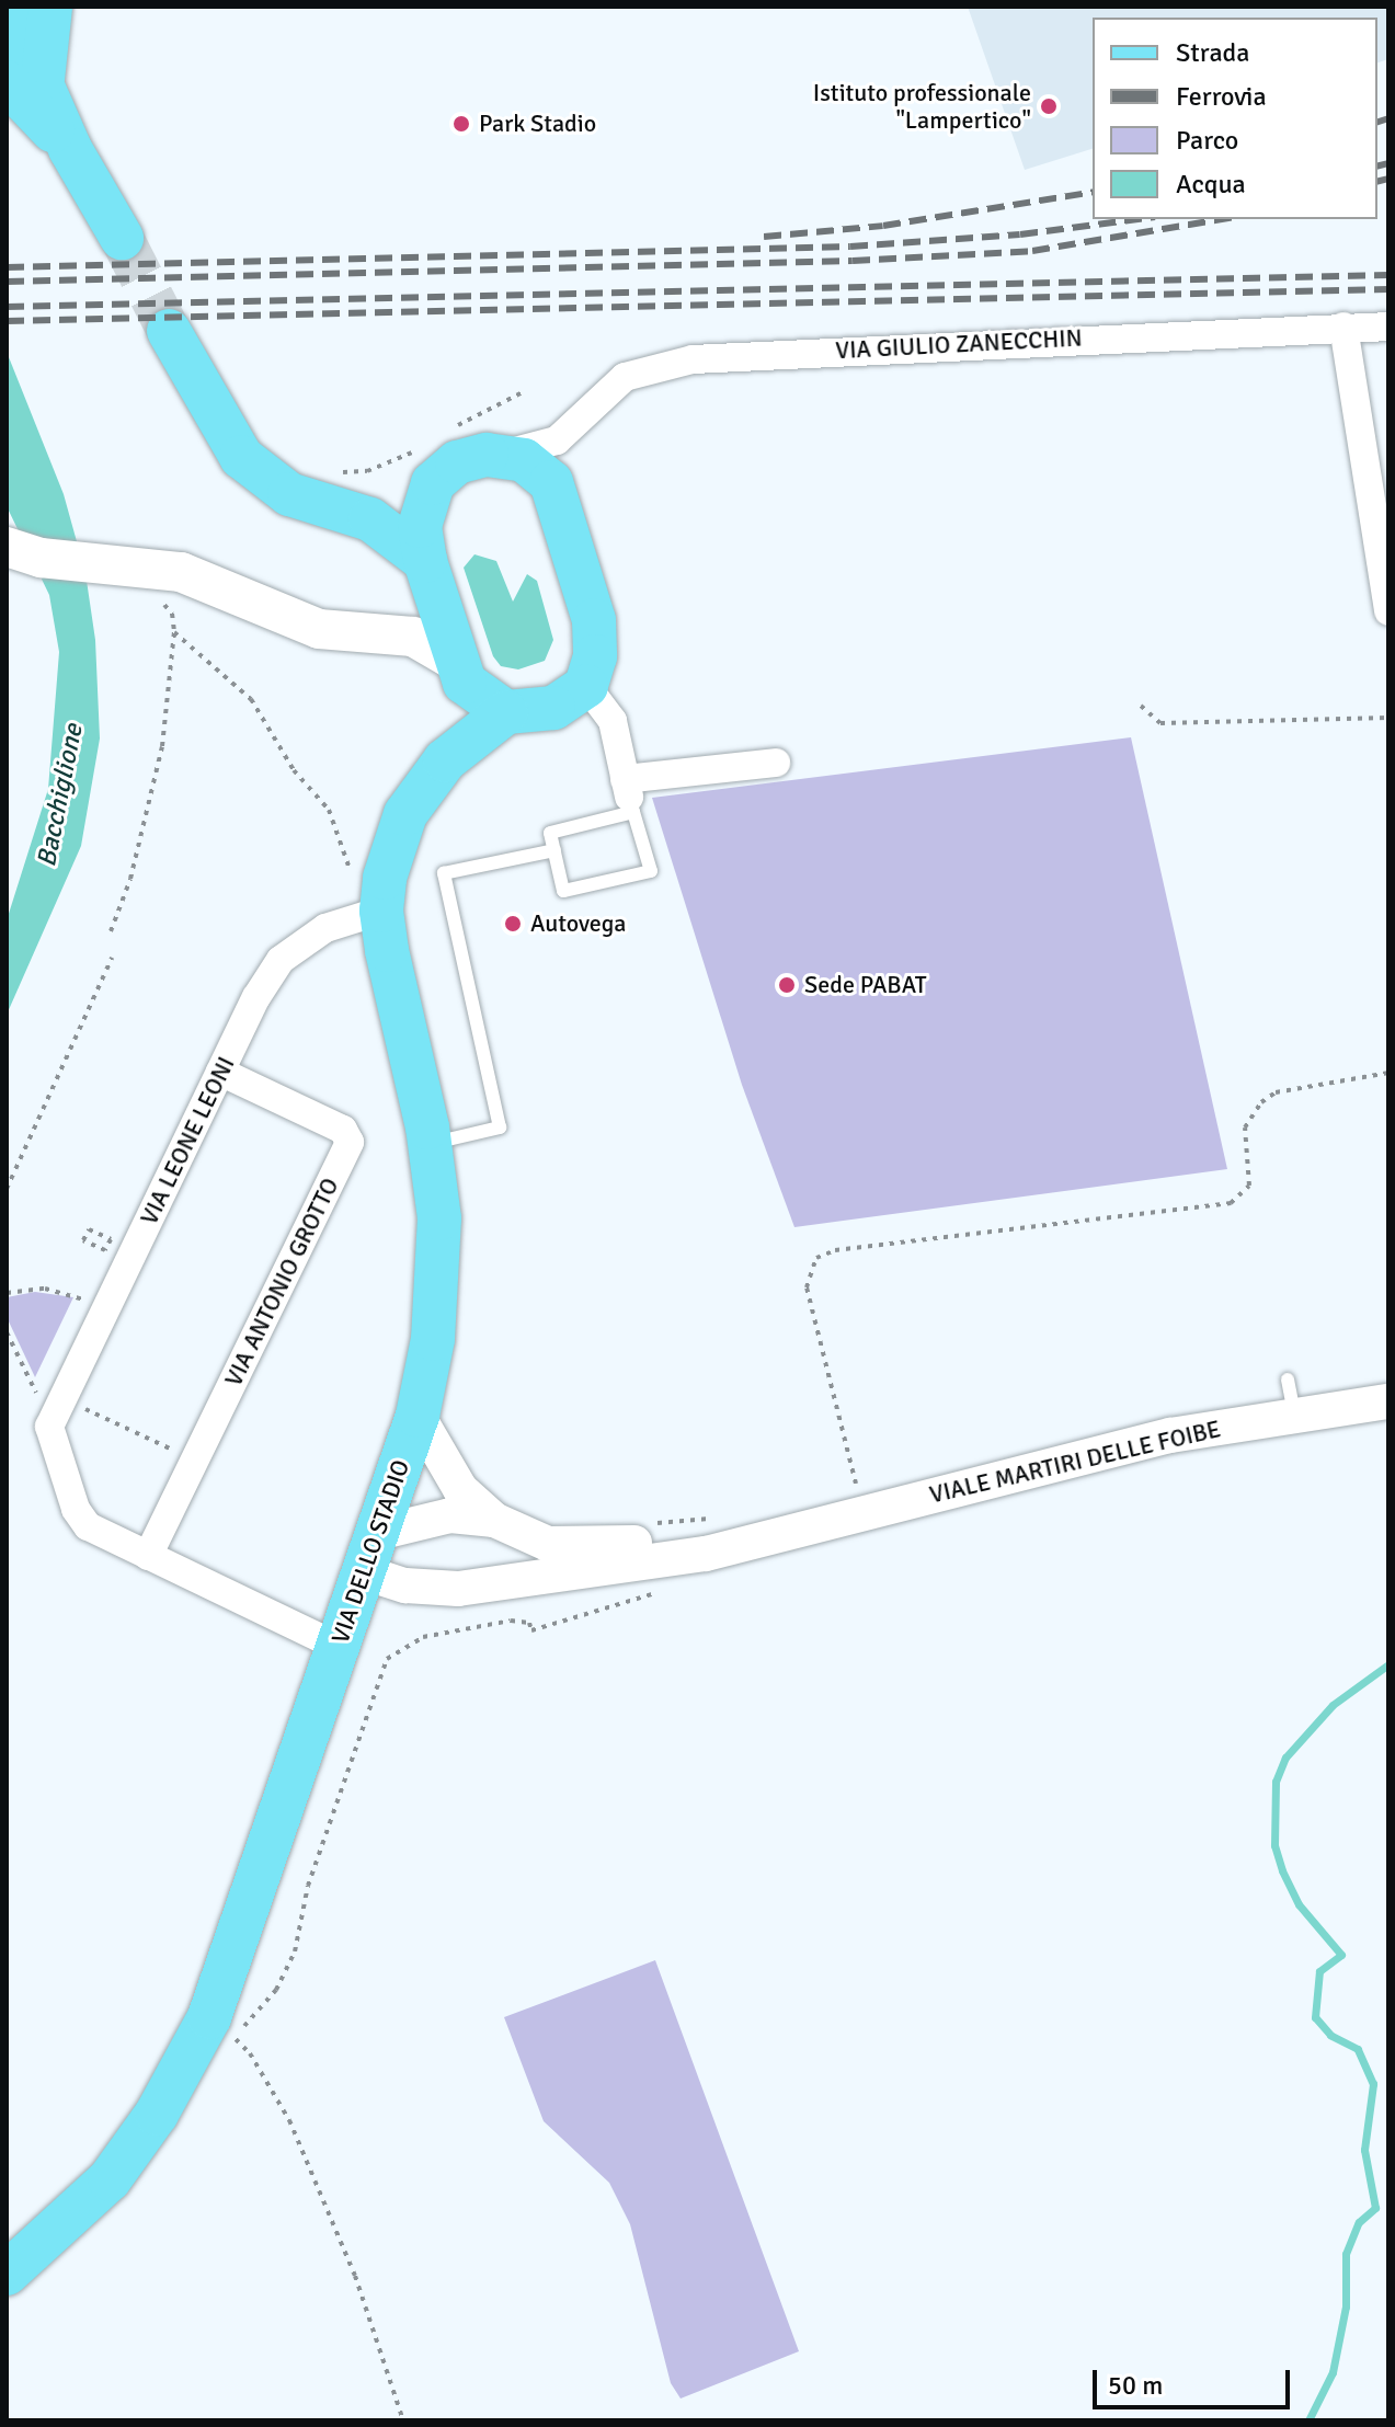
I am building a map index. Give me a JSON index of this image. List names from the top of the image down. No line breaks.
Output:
{"streets":{"main road":["VIA DELLO STADIO"],"street":["VIA GIULIO ZANECCHIN","VIA LEONE LEONI","VIA ANTONIO GROTTO","VIALE MARTIRI DELLE FOIBE"]},"crossings":[["VIA GIULIO ZANECCHIN","VIA DELLO STADIO"],["VIA LEONE LEONI","VIA ANTONIO GROTTO"],["VIA LEONE LEONI","VIA DELLO STADIO"],["VIALE MARTIRI DELLE FOIBE","VIA DELLO STADIO"]],"water":["Bacchiglione"],"places":["Istituto professionale \"Lampertico\"","Park Stadio","Autovega","Sede PABAT"],"legend":["Strada","Ferrovia","Parco","Acqua"],"scale_bar":"50 m"}
